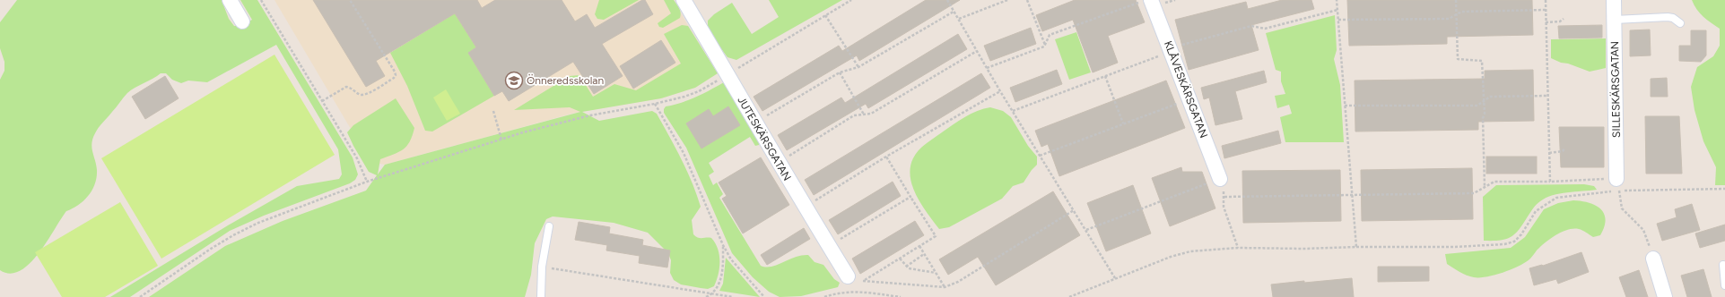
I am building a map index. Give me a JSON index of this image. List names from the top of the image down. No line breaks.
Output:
{"streets":{"street":["KLÅVESKÄRSGATAN","SILLESKÄRSGATAN","JUTESKÄRSGATAN"]},"places":{"school or university":["Önneredsskolan"]}}
